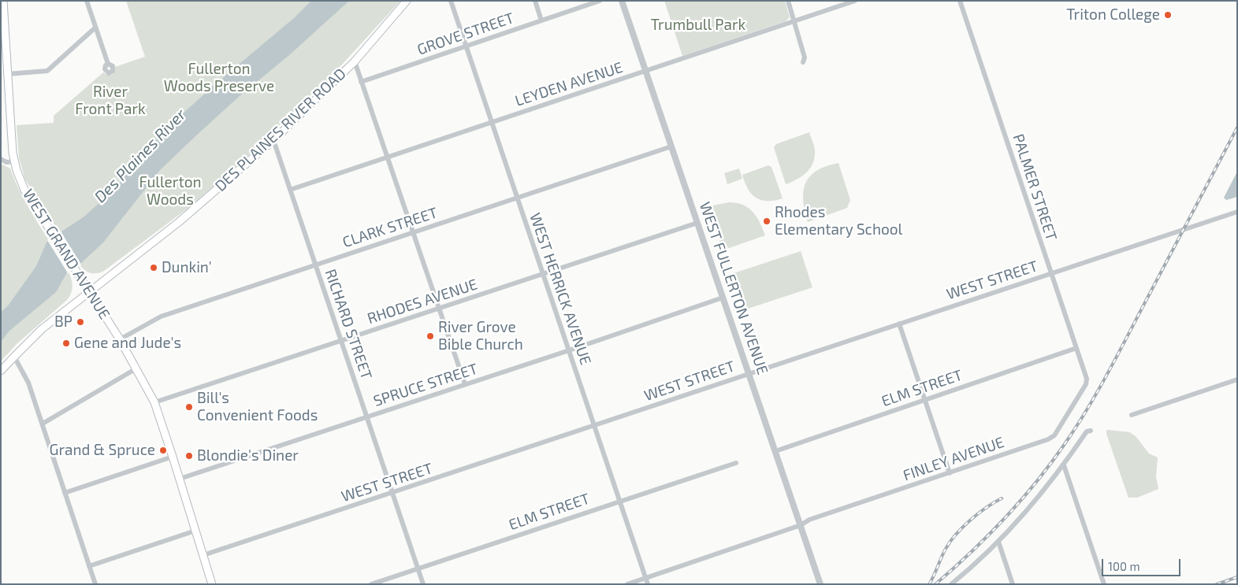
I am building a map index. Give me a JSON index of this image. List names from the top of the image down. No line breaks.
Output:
{"streets":{"main road":["DES PLAINES RIVER ROAD","WEST GRAND AVENUE"],"street":["GROVE STREET","LEYDEN AVENUE","PALMER STREET","CLARK STREET","WEST STREET","WEST FULLERTON AVENUE","WEST HERRICK AVENUE","RHODES AVENUE","RICHARD STREET","SPRUCE STREET","ELM STREET","FINLEY AVENUE"]},"crossings":[["GROVE STREET","WEST HERRICK AVENUE"],["LEYDEN AVENUE","WEST FULLERTON AVENUE"],["LEYDEN AVENUE","WEST HERRICK AVENUE"],["LEYDEN AVENUE","RICHARD STREET"],["DES PLAINES RIVER ROAD","WEST GRAND AVENUE"],["DES PLAINES RIVER ROAD","RICHARD STREET"],["PALMER STREET","WEST STREET"],["PALMER STREET","ELM STREET"],["PALMER STREET","FINLEY AVENUE"],["CLARK STREET","WEST GRAND AVENUE"],["CLARK STREET","WEST FULLERTON AVENUE"],["CLARK STREET","WEST HERRICK AVENUE"],["CLARK STREET","RICHARD STREET"],["WEST GRAND AVENUE","WEST STREET"],["WEST GRAND AVENUE","RHODES AVENUE"],["WEST GRAND AVENUE","SPRUCE STREET"],["WEST STREET","WEST FULLERTON AVENUE"],["WEST STREET","WEST HERRICK AVENUE"],["WEST STREET","RICHARD STREET"],["WEST FULLERTON AVENUE","RHODES AVENUE"],["WEST FULLERTON AVENUE","SPRUCE STREET"],["WEST FULLERTON AVENUE","ELM STREET"],["WEST FULLERTON AVENUE","FINLEY AVENUE"],["WEST HERRICK AVENUE","RHODES AVENUE"],["WEST HERRICK AVENUE","SPRUCE STREET"],["WEST HERRICK AVENUE","ELM STREET"],["WEST HERRICK AVENUE","FINLEY AVENUE"],["RHODES AVENUE","RICHARD STREET"],["RICHARD STREET","SPRUCE STREET"],["RICHARD STREET","ELM STREET"]],"water":["Des Plaines River"],"parks":["Trumbull Park","Fullerton Woods Preserve","River Front Park","Fullerton Woods"],"places":["Triton College","Rhodes Elementary School","Dunkin'","BP","River Grove Bible Church","Gene and Jude's","Bill's Convenient Foods","Grand & Spruce","Blondie's Diner"],"scale_bar":"100 m"}
